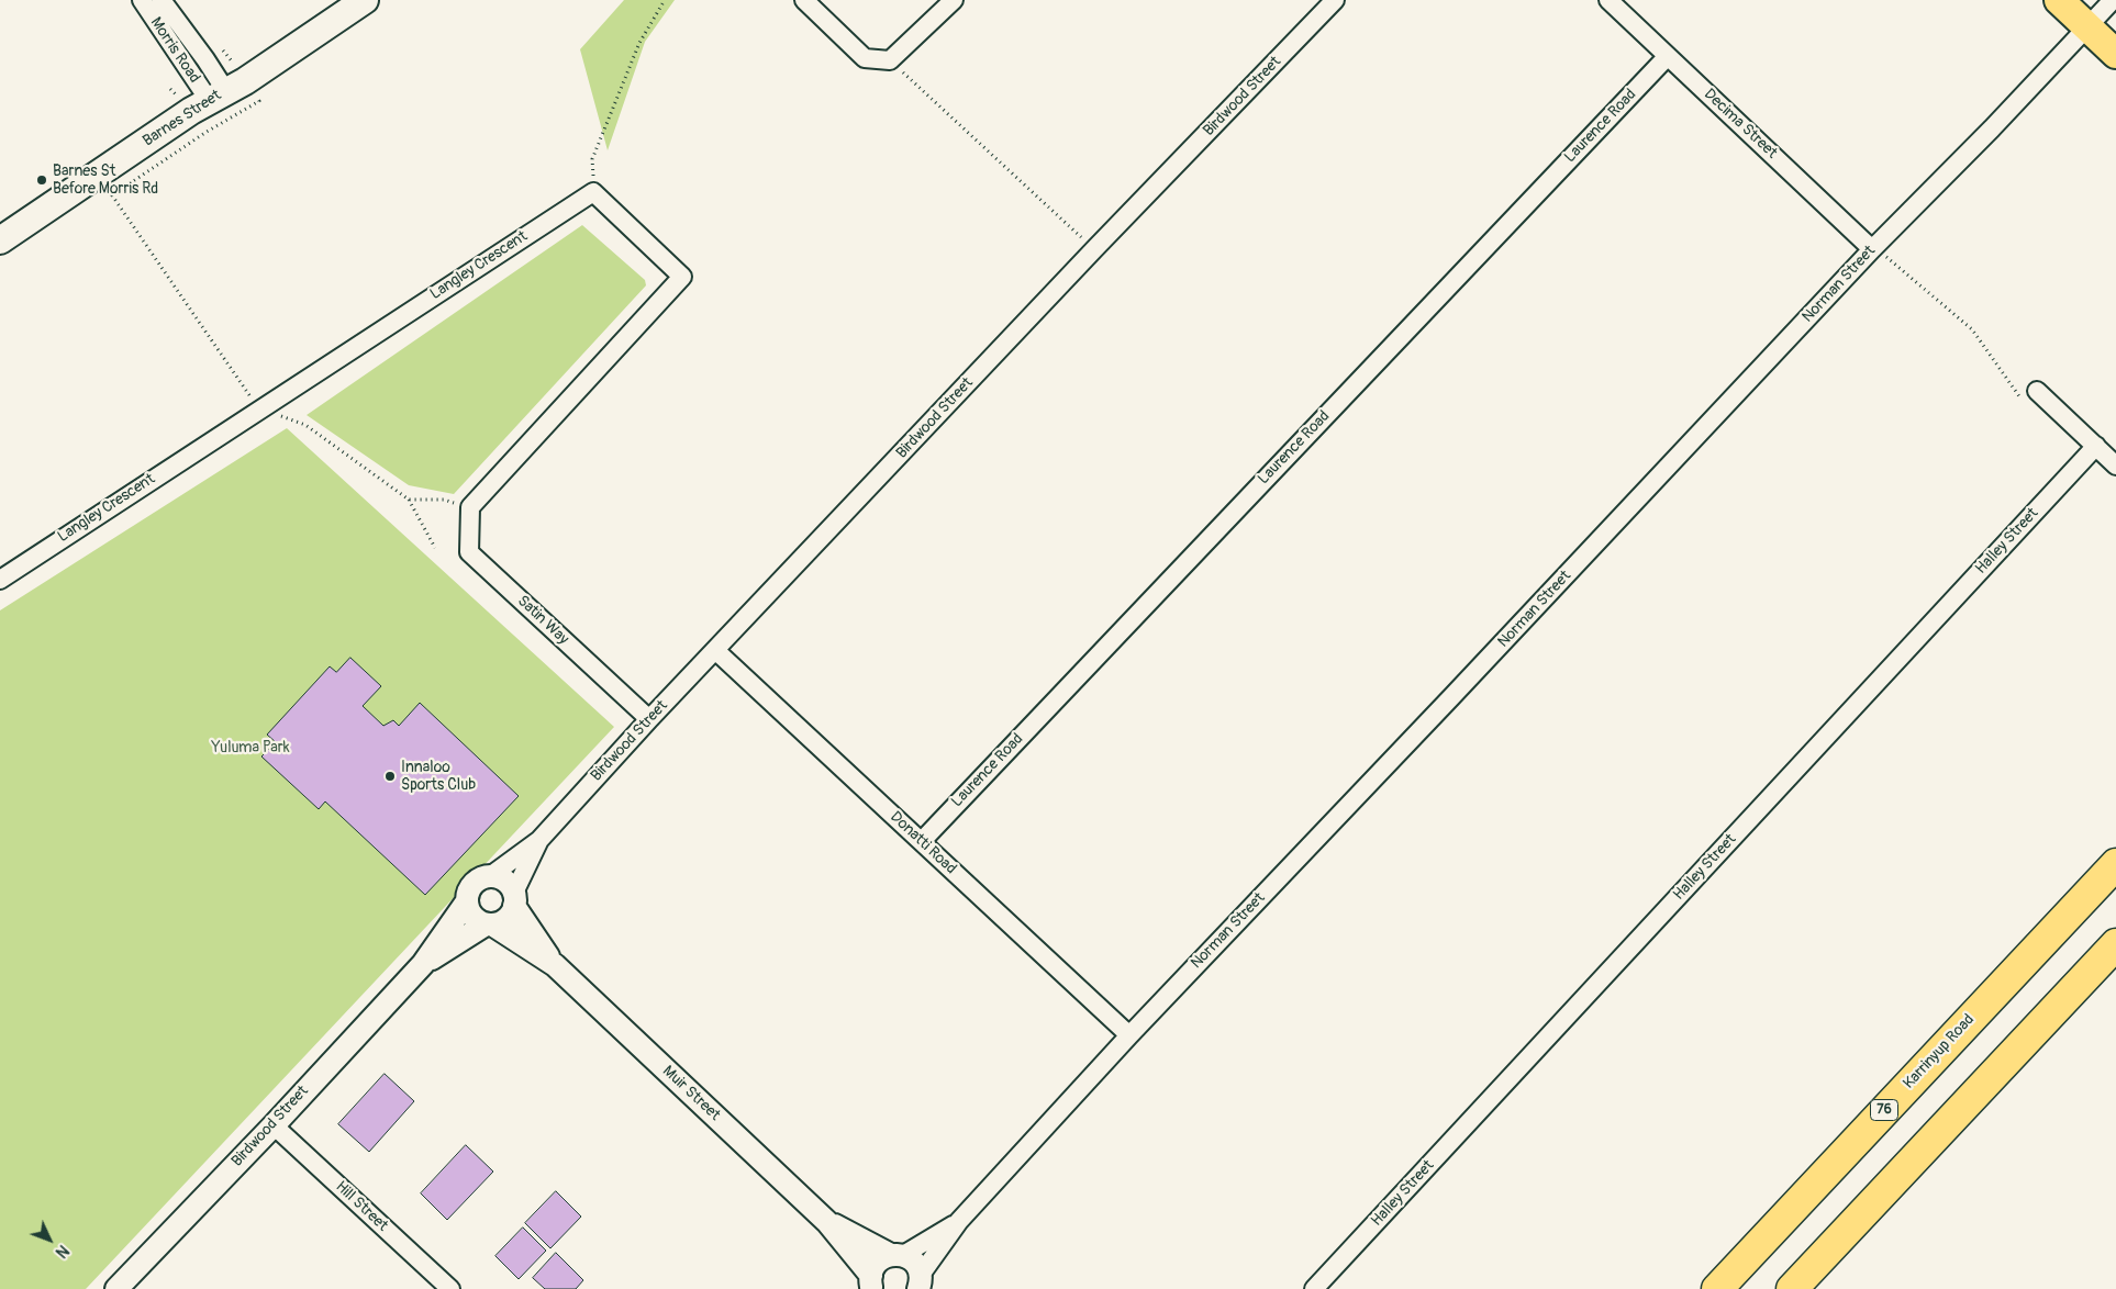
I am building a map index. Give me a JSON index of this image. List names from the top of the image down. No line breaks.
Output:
{"streets":{"highway":["Karrinyup Road","76"],"main road":["Barnes Street"],"street":["Morris Road","Birdwood Street","Decima Street","Laurence Road","Langley Crescent","Norman Street","Halley Street","Satin Way","Donatti Road","Muir Street","Hill Street"]},"crossings":[["Morris Road","Barnes Street"],["Birdwood Street","Satin Way"],["Birdwood Street","Donatti Road"],["Birdwood Street","Muir Street"],["Birdwood Street","Hill Street"],["Decima Street","Laurence Road"],["Decima Street","Norman Street"],["Laurence Road","Donatti Road"],["Norman Street","Donatti Road"],["Norman Street","Muir Street"]],"parks":["Yuluma Park"],"places":["Barnes St Before Morris Rd","Innaloo Sports Club"],"north":"bottom right"}
